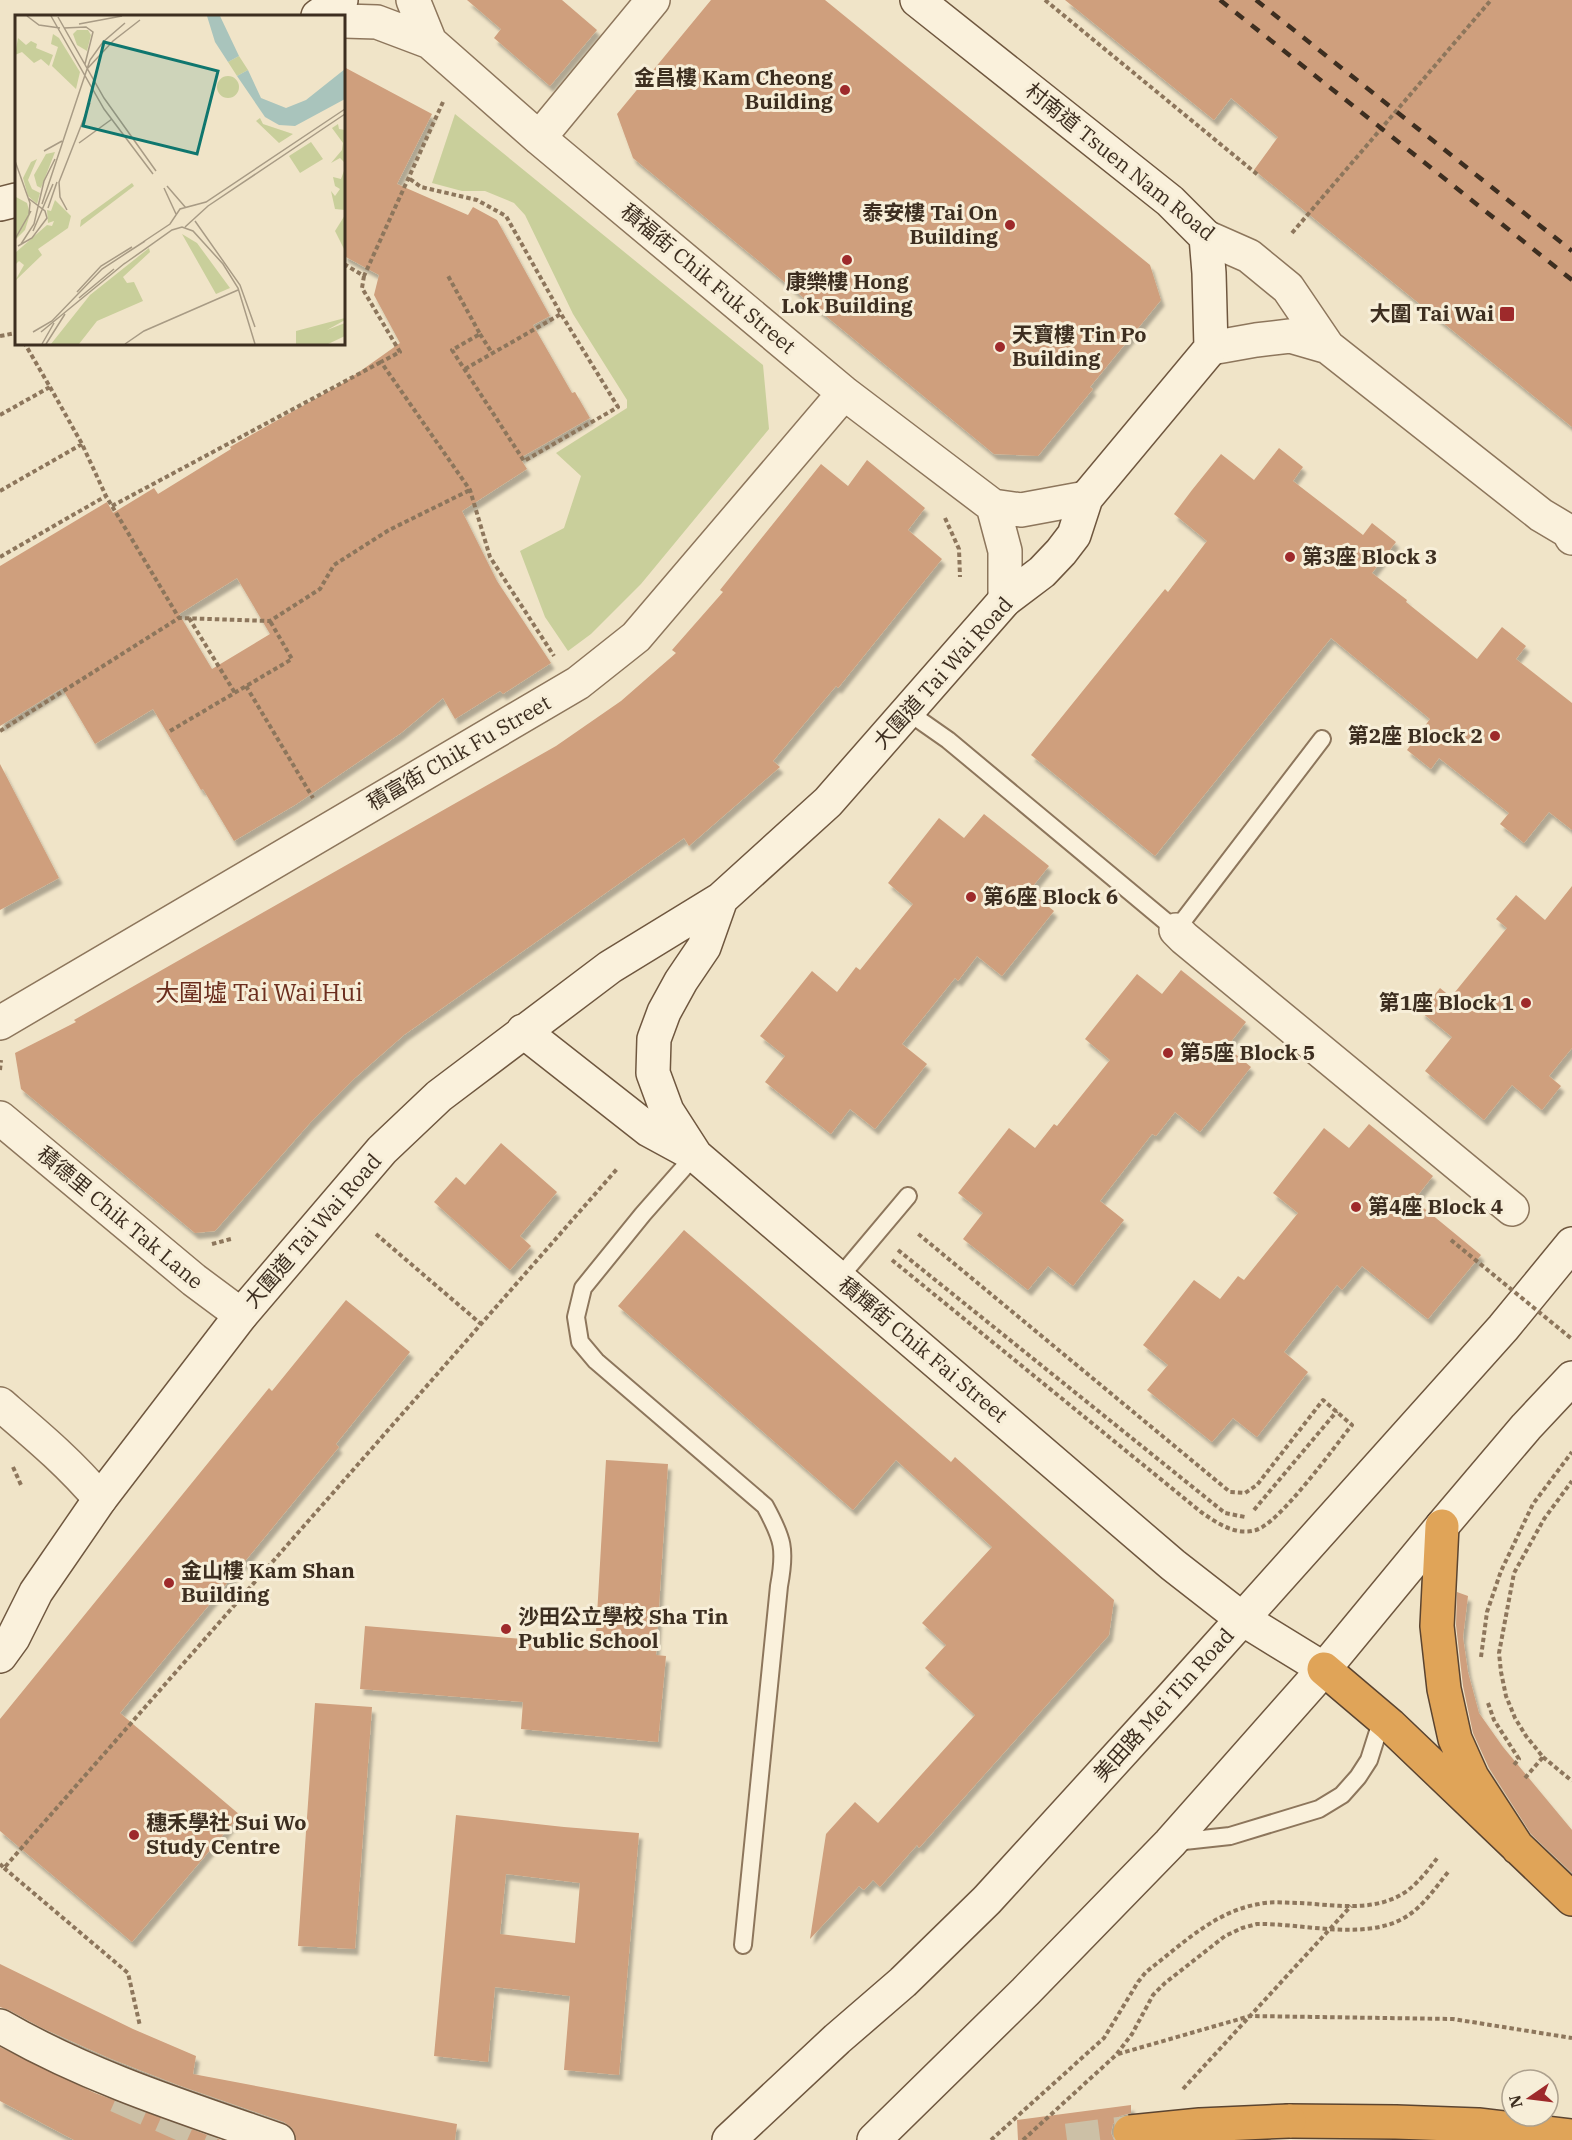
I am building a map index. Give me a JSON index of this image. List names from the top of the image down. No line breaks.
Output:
{"streets":{"street":["村南道 Tsuen Nam Road","積福街 Chik Fuk Street","大圍道 Tai Wai Road","積富街 Chik Fu Street","積德里 Chik Tak Lane","積輝街 Chik Fai Street","美田路 Mei Tin Road"]},"crossings":[["積福街 Chik Fuk Street","積富街 Chik Fu Street"],["大圍道 Tai Wai Road","積德里 Chik Tak Lane"],["大圍道 Tai Wai Road","積輝街 Chik Fai Street"],["積輝街 Chik Fai Street","美田路 Mei Tin Road"]],"districts":["大圍墟 Tai Wai Hui"],"places":{"other":["金昌樓 Kam Cheong Building","泰安樓 Tai On Building","康樂樓 Hong Lok Building","天寶樓 Tin Po Building","第3座 Block 3","第2座 Block 2","第6座 Block 6","第1座 Block 1","第5座 Block 5","第4座 Block 4","金山樓 Kam Shan Building","沙田公立學校 Sha Tin Public School","穗禾學社 Sui Wo Study Centre"],"transit":["大圍 Tai Wai"]},"north":"left"}
